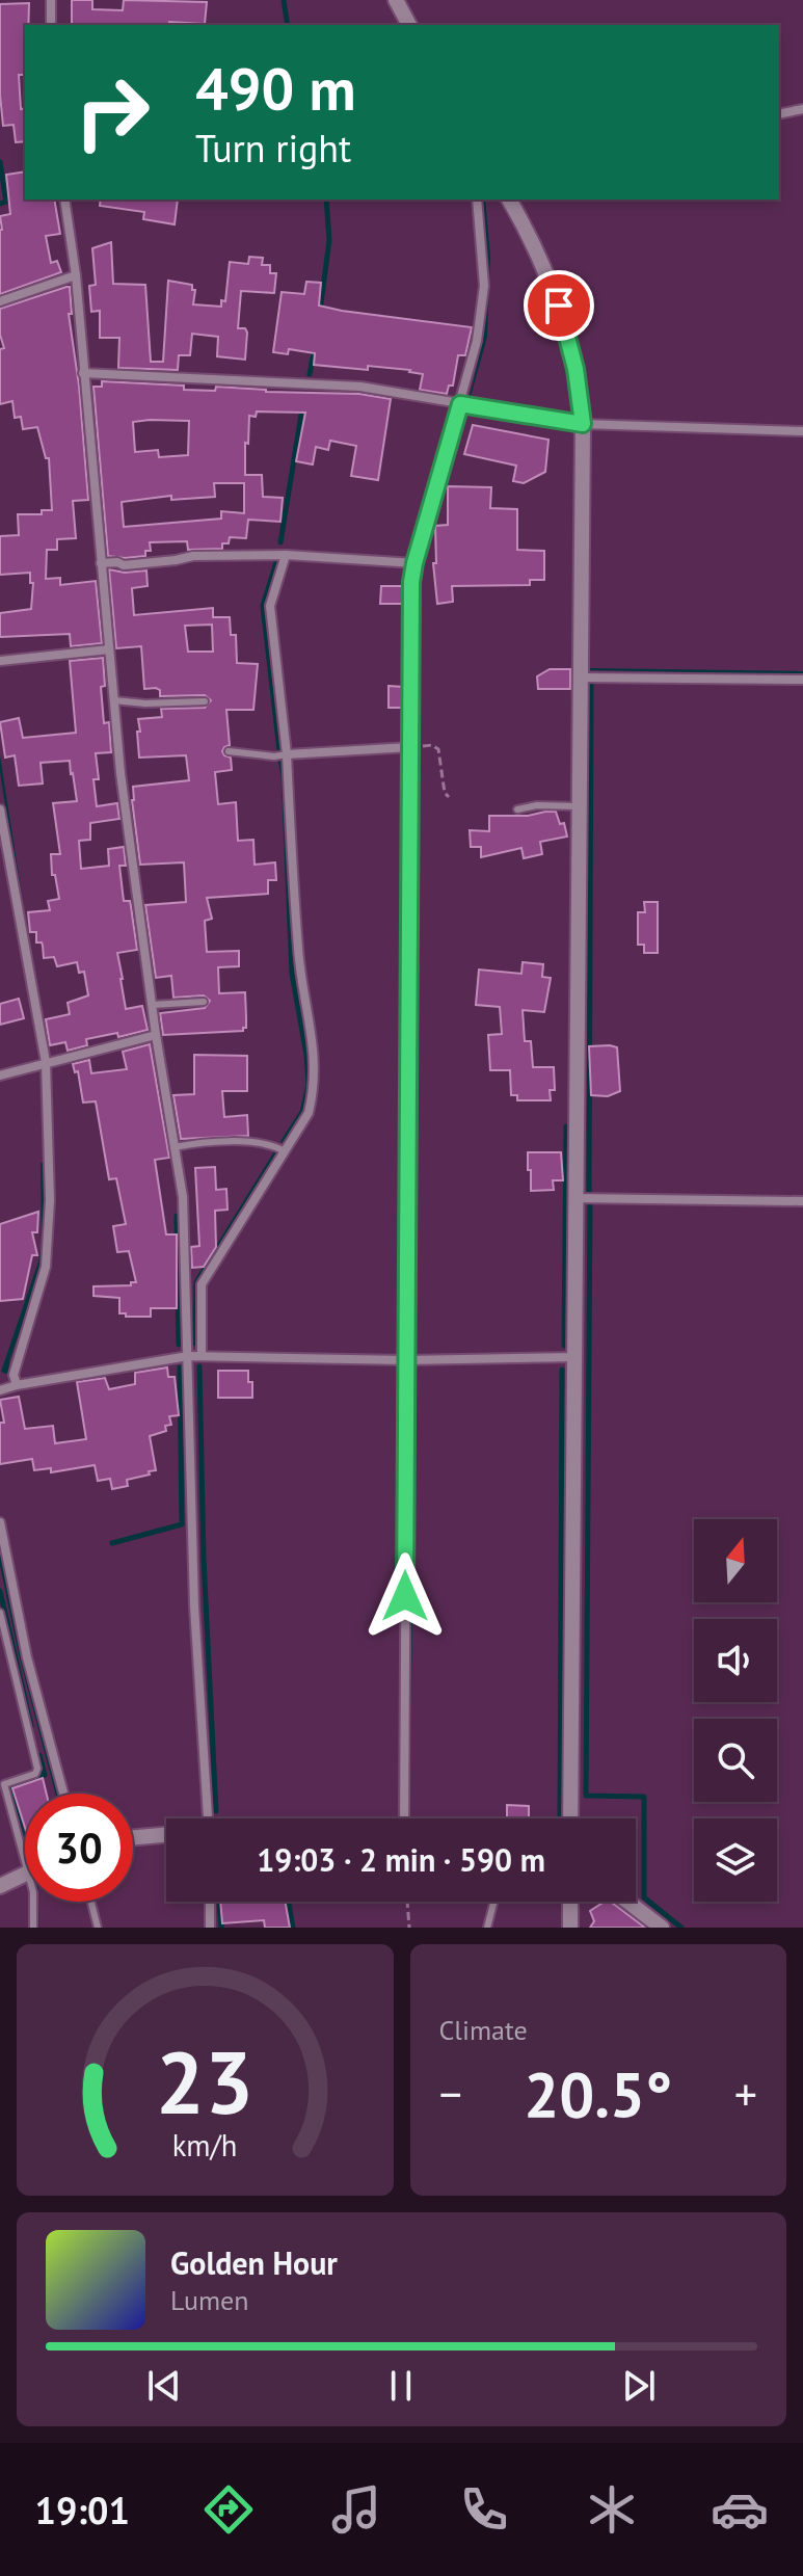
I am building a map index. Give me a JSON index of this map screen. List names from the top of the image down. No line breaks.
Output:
{"north":"top","page":{"turn":["490 m","Turn right"],"limit":"30","trip":"19:03 · 2 min · 590 m","tile":"Climate","heat":["−","20.5°","+"],"song":["Golden Hour","Lumen"],"tabs":"19:01","gauge":["23","km/h"]}}
